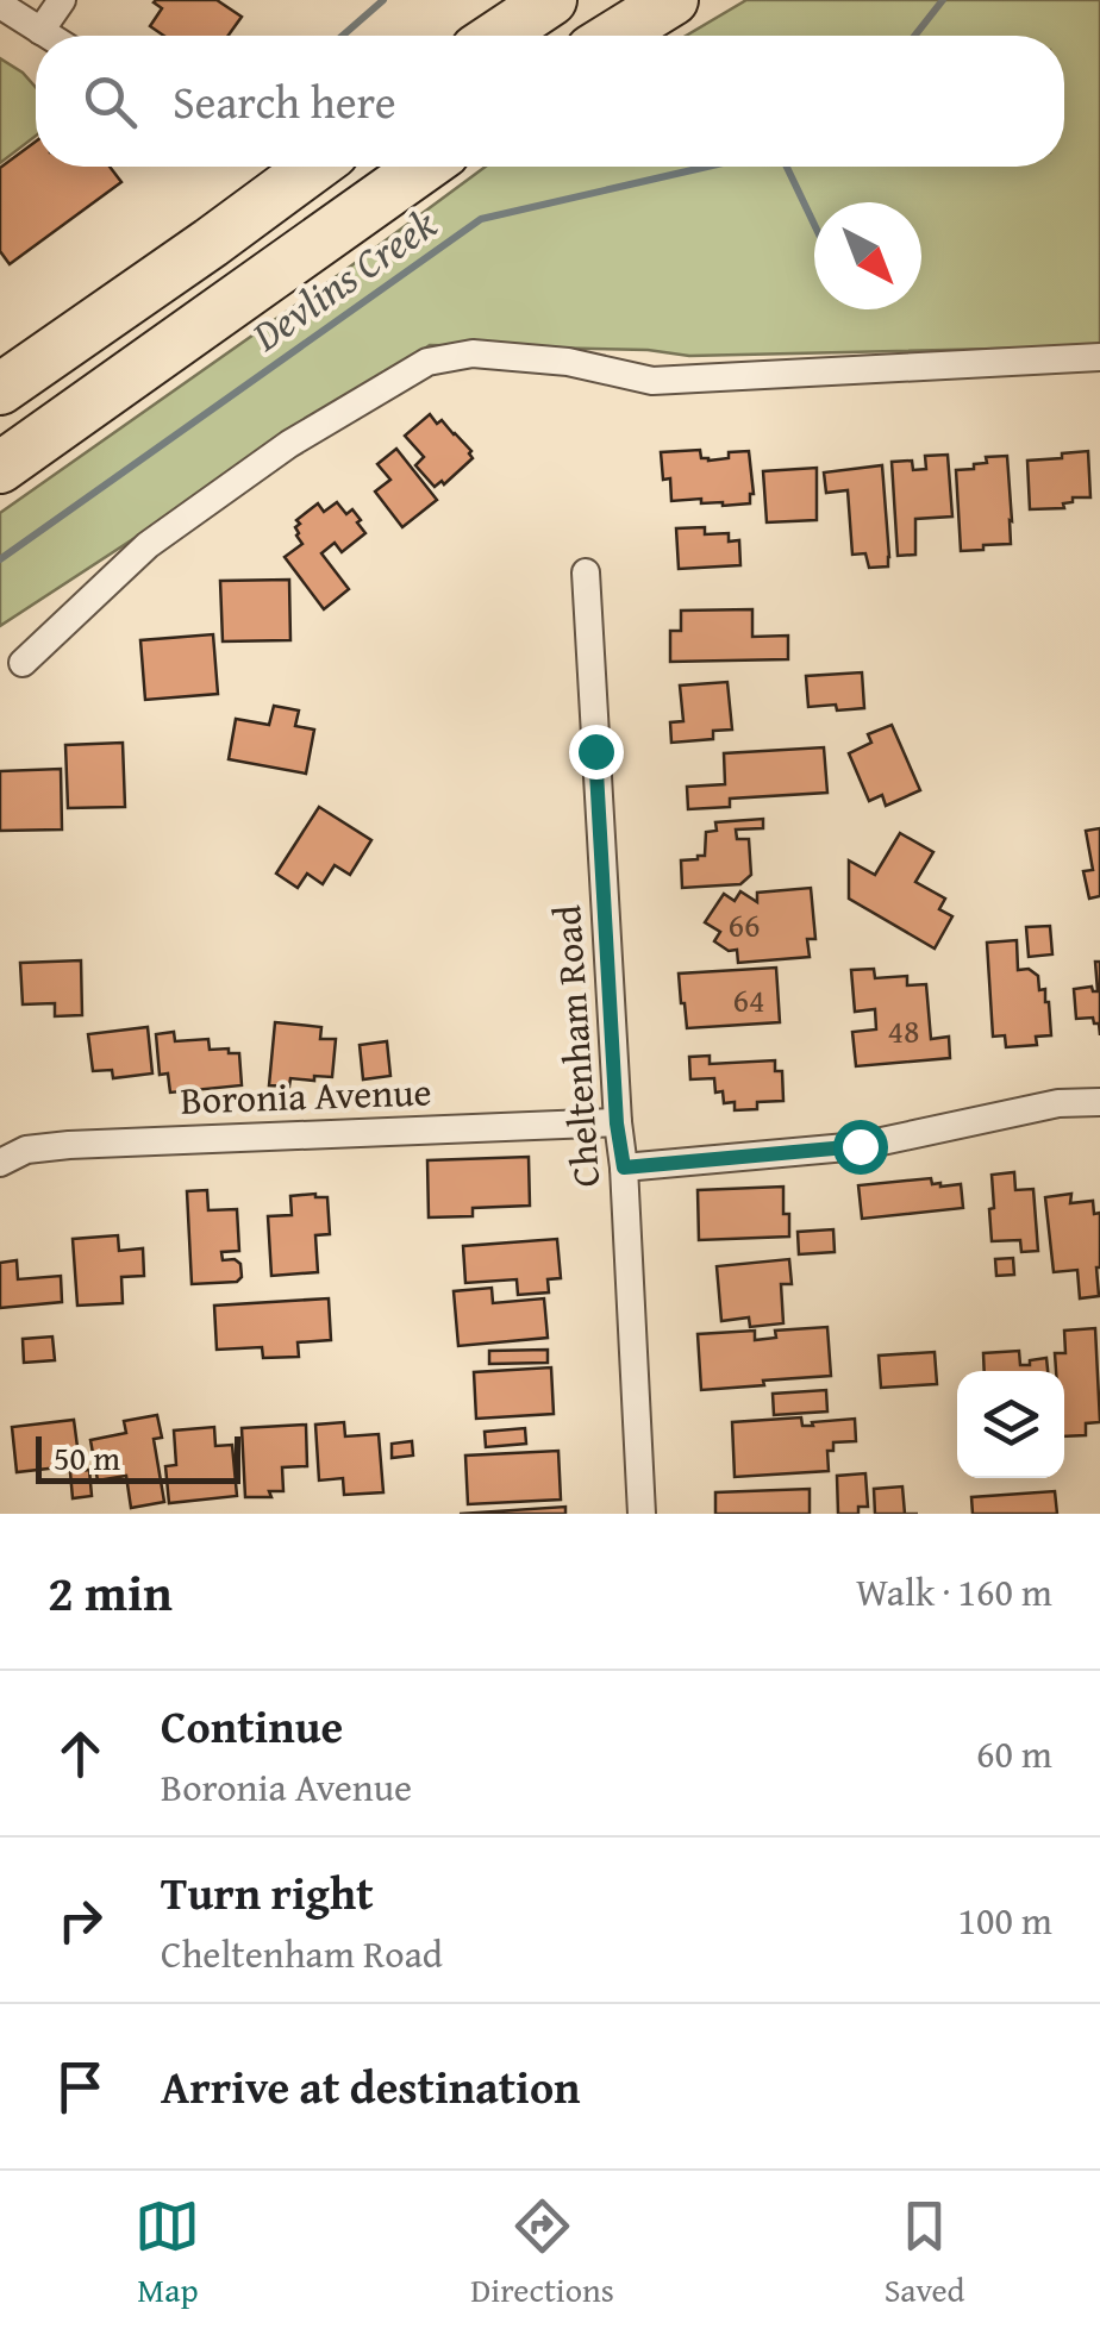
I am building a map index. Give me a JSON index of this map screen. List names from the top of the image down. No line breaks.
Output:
{"streets":{"street":["Cheltenham Road","Boronia Avenue"]},"crossings":[["Cheltenham Road","Boronia Avenue"]],"water":["Devlins Creek"],"house_numbers":["66","64","48"],"scale_bar":"50 m","north":"bottom right","page":{"search":"Search here","scale":"50 m","heading":["2 min","Walk · 160 m"],"list":[["Continue","Boronia Avenue","60 m"],["Turn right","Cheltenham Road","100 m"],"Arrive at destination"],"nav":["Map","Directions","Saved"]}}
